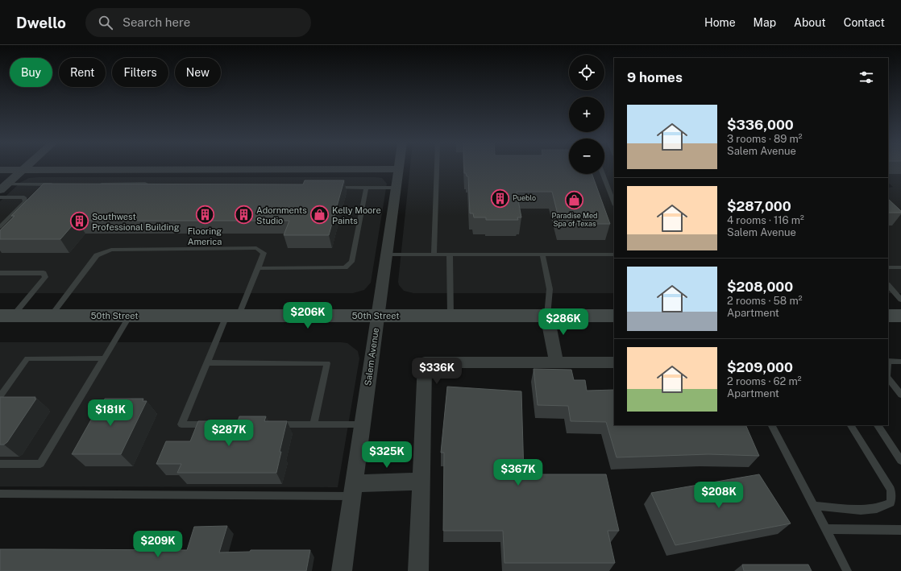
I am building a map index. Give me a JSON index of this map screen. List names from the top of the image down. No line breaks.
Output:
{"streets":{"main road":["50th Street"],"street":["Salem Avenue"]},"crossings":[["50th Street","Salem Avenue"]],"places":{"building":["Pueblo","Flooring America","Adornments Studio","Southwest Professional Building"],"shop":["Paradise Med Spa of Texas","Kelly Moore Paints"]},"page":{"header":"Dwello","search":"Search here","nav":["Home","Map","About","Contact"],"map_buttons":["+","−"],"chip":["Buy","Rent","Filters","New"],"heading":"9 homes","list":[{"name":"$336,000","note":"3 rooms · 89 m² · Salem Avenue"},{"name":"$287,000","note":"4 rooms · 116 m² · Salem Avenue"},{"name":"$208,000","note":"2 rooms · 58 m² · Apartment"},{"name":"$209,000","note":"2 rooms · 62 m² · Apartment"}],"price":["$206K","$286K","$336K","$181K","$287K","$325K","$367K","$208K","$209K"]}}
